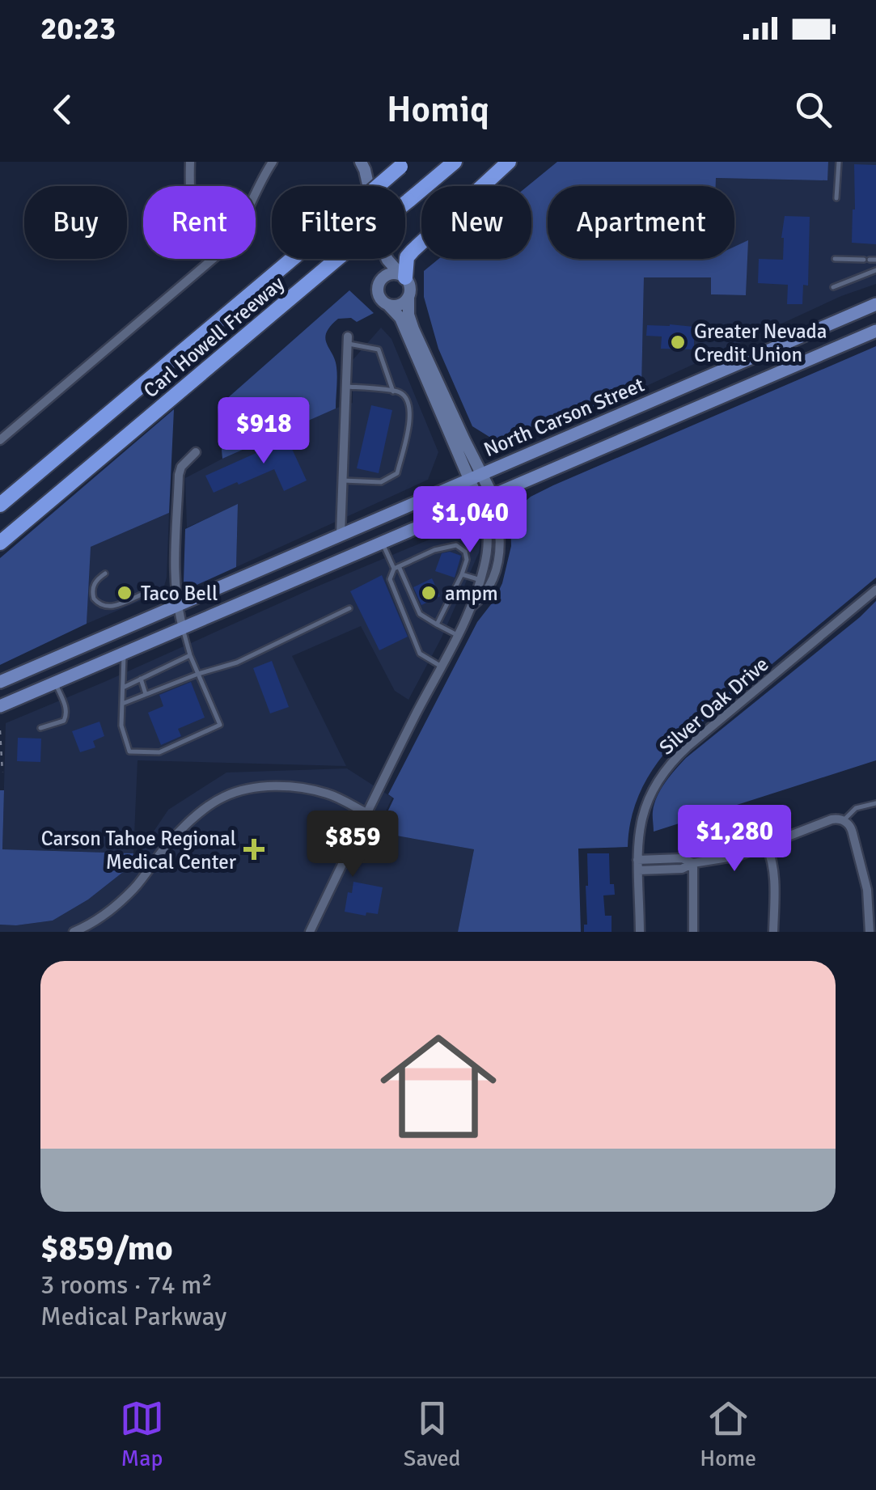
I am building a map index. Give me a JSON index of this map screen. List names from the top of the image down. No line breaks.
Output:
{"streets":{"highway":["Carl Howell Freeway"],"main road":["North Carson Street"],"street":["Silver Oak Drive"]},"places":{"other":["Greater Nevada Credit Union","Taco Bell","ampm"],"health":["Carson Tahoe Regional Medical Center"]},"page":{"status":"20:23","header":"Homiq","chip":["Buy","Rent","Filters","New","Apartment"],"price":["$918","$1,040","$1,280","$859"],"list":[{"name":"$859/mo","note":"3 rooms · 74 m² · Medical Parkway"}],"tabs":["Map","Saved","Home"]}}
